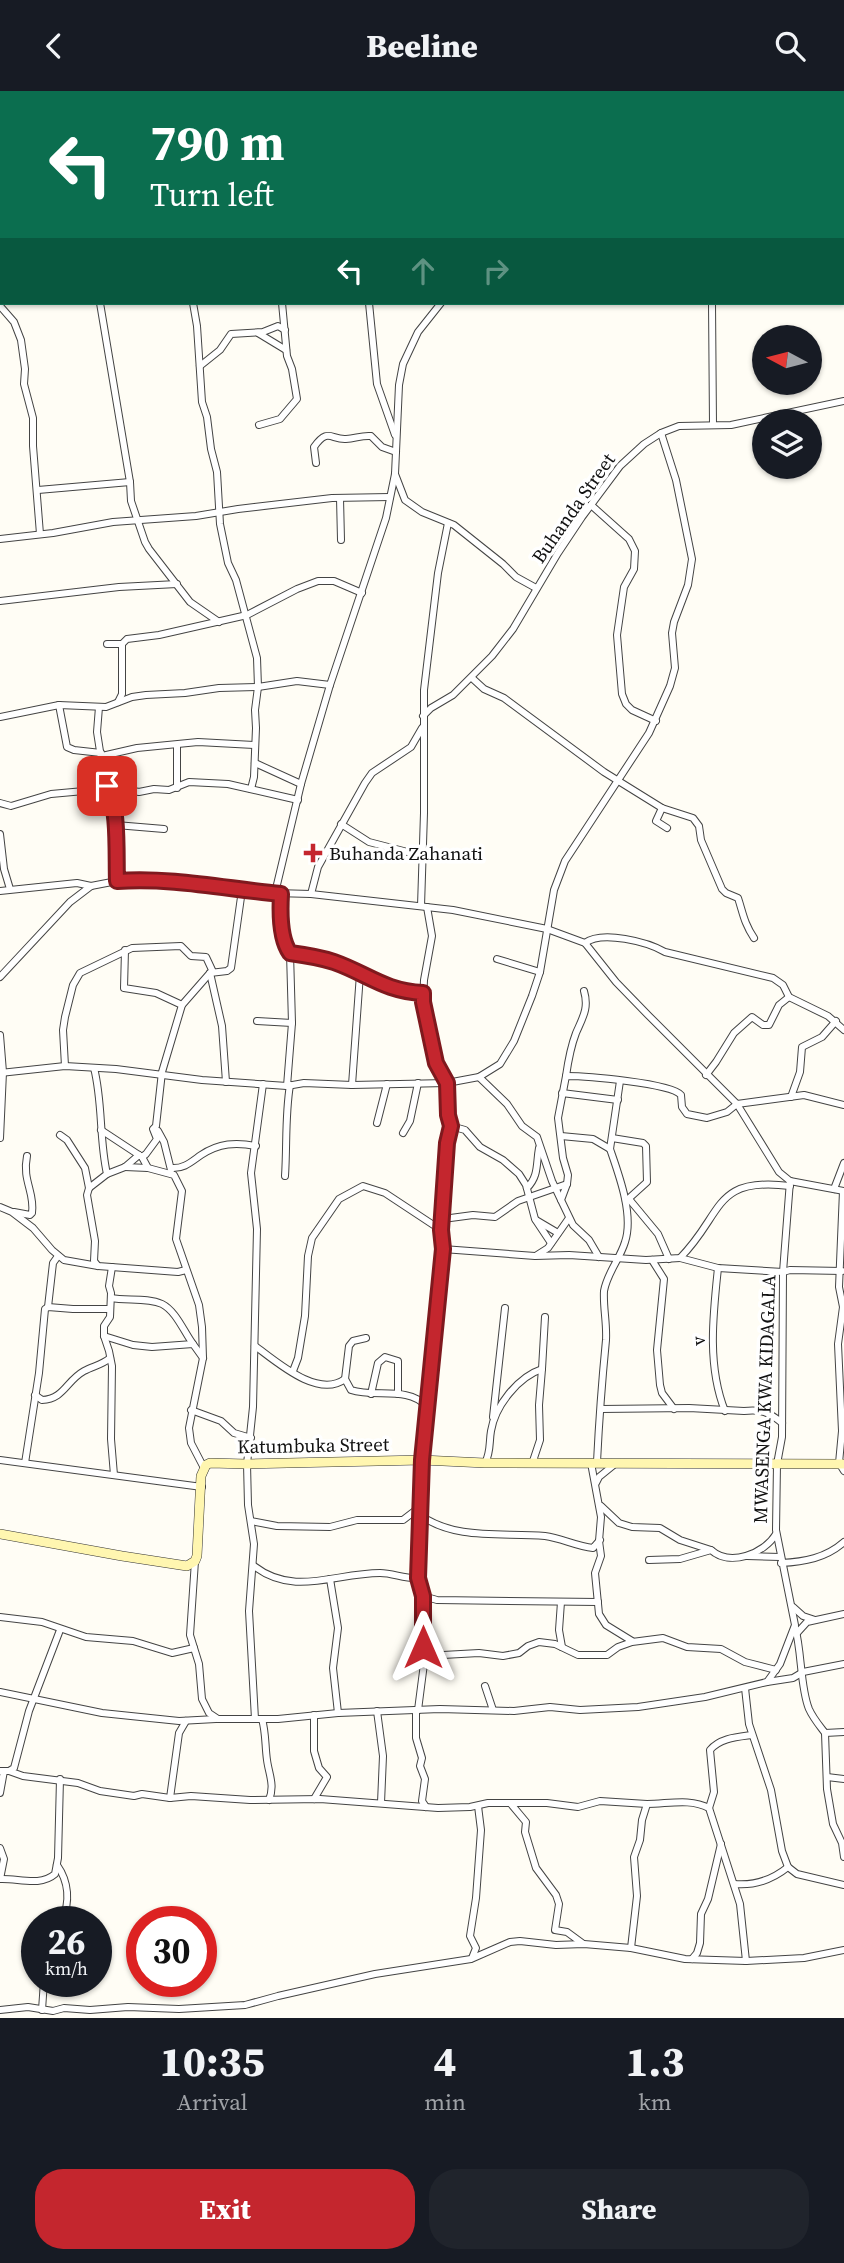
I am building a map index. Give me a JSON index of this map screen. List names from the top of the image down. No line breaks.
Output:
{"streets":{"main road":["Katumbuka Street"],"street":["Buhanda Street","v","MWASENGA KWA KIDAGALA"]},"crossings":[["MWASENGA KWA KIDAGALA","Katumbuka Street"]],"places":{"health":["Buhanda Zahanati"]},"north":"left","page":{"header":"Beeline","turn":["790 m","Turn left"],"speed":"26 km/h","limit":"30","eta":["10:35","Arrival","4","min","1.3","km"],"buttons":["Exit","Share"]}}
